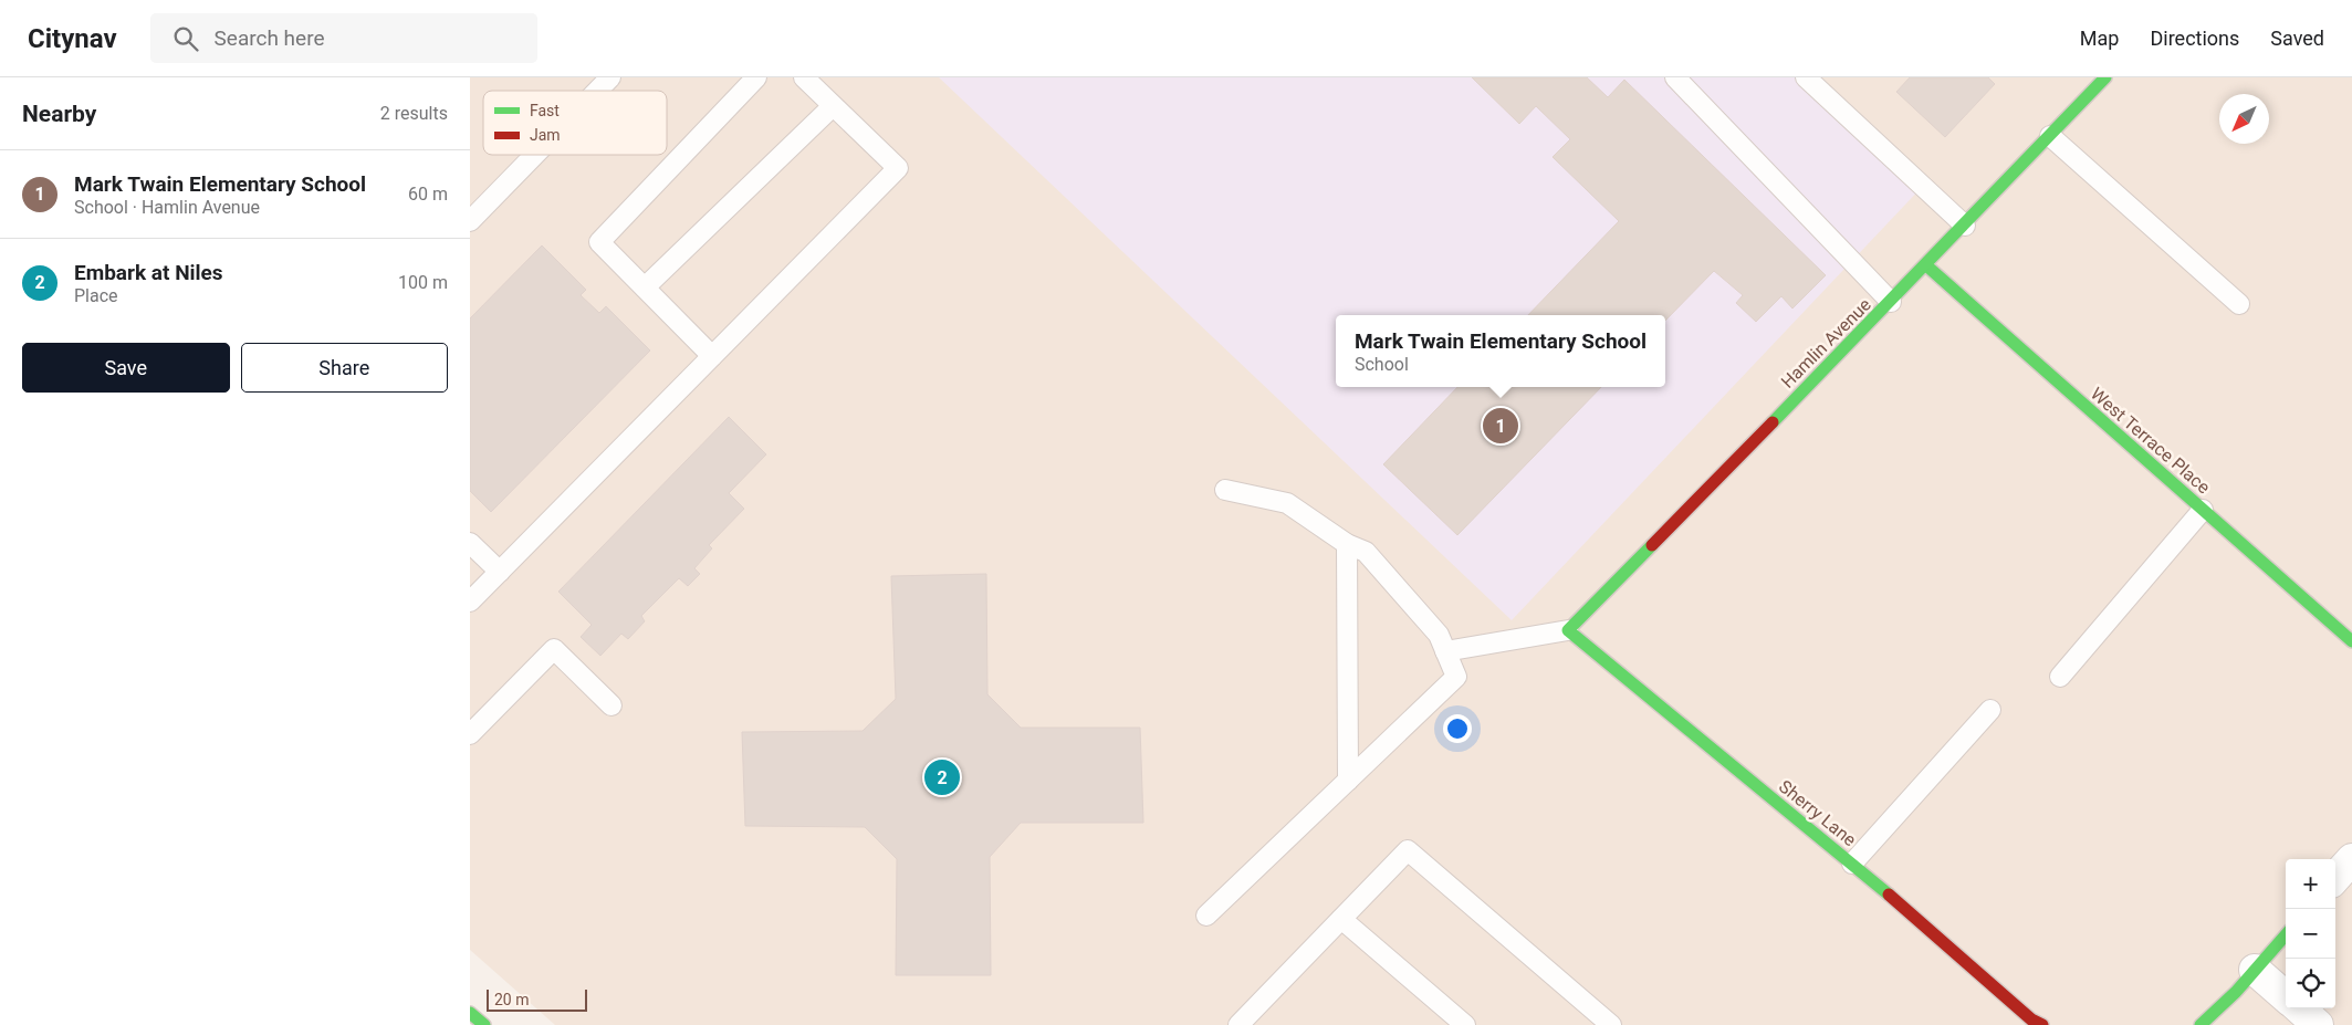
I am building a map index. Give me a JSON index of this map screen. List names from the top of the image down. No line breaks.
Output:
{"streets":{"street":["Hamlin Avenue","West Terrace Place","Sherry Lane"]},"crossings":[["Hamlin Avenue","West Terrace Place"],["Hamlin Avenue","Sherry Lane"]],"legend":["Fast","Jam"],"scale_bar":"20 m","north":"bottom left","page":{"header":"Citynav","search":"Search here","nav":["Map","Directions","Saved"],"heading":["Nearby","2 results"],"list":[{"mark":"1","name":"Mark Twain Elementary School","note":"School · Hamlin Avenue","value":"60 m"},{"mark":"2","name":"Embark at Niles","note":"Place","value":"100 m"}],"popup":["Mark Twain Elementary School","School"],"buttons":["Save","Share"],"pins":["1","2"],"map_buttons":["+","−"],"scale":"20 m"}}
